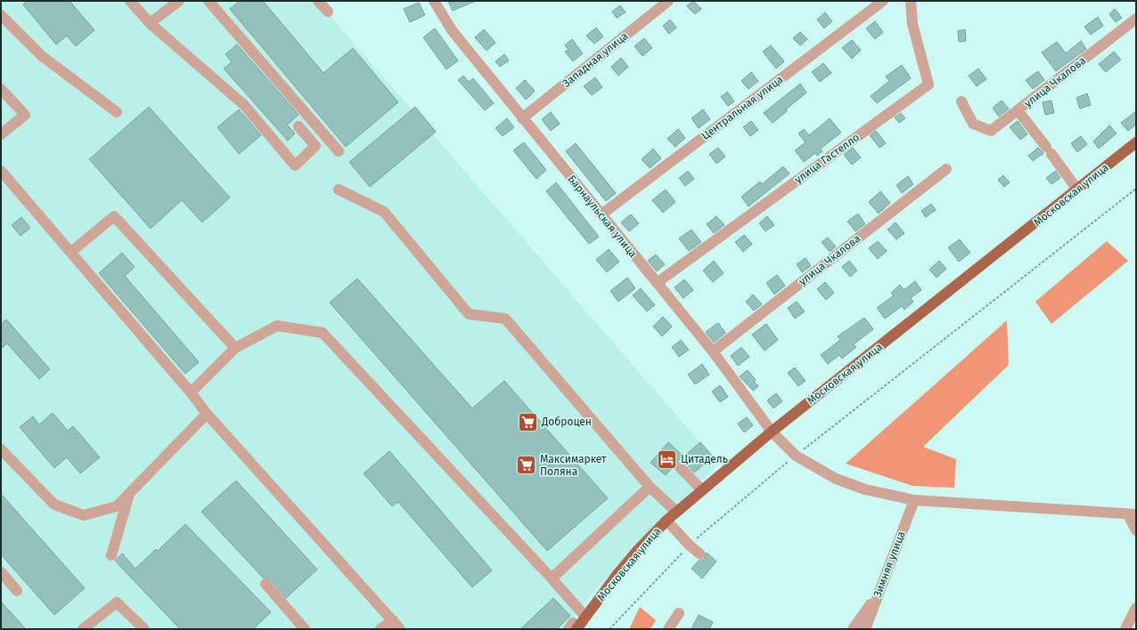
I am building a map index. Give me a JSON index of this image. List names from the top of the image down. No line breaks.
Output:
{"streets":{"main road":["Московская улица"],"street":["Западная улица","улица Чкалова","Центральная улица","улица Гастелло","Барнаульская улица","Зимняя улица"]},"crossings":[["Западная улица","Барнаульская улица"],["улица Чкалова","Барнаульская улица"],["Центральная улица","Барнаульская улица"],["улица Гастелло","Барнаульская улица"],["Московская улица","Барнаульская улица"],["Барнаульская улица","Зимняя улица"]],"places":{"supermarket":["Доброцен","Максимаркет Поляна"],"hotel":["Цитадель"]}}
